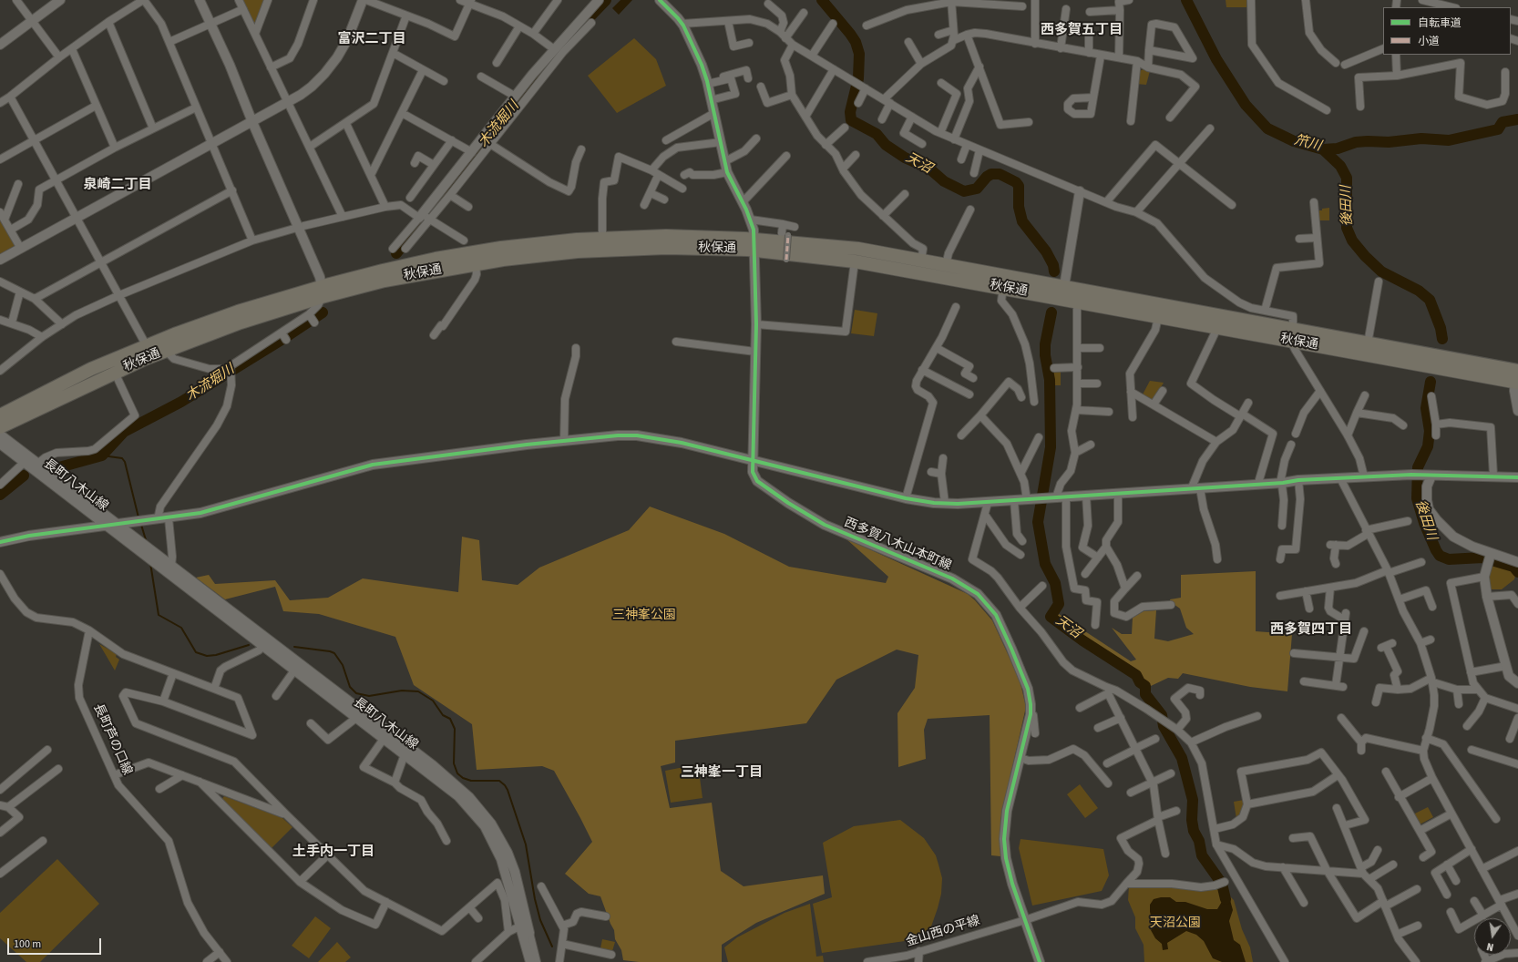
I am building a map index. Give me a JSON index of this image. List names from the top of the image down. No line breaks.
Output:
{"streets":{"highway":["秋保通"],"street":["長町八木山線","西多賀八木山本町線","長町芦の口線","金山西の平線"]},"crossings":[["秋保通","西多賀八木山本町線"],["西多賀八木山本町線","金山西の平線"]],"districts":["西多賀五丁目","富沢二丁目","泉崎二丁目","西多賀四丁目","三神峯一丁目","土手内一丁目"],"water":["木流堀川","笊川","天沼","後田川"],"parks":["三神峯公園","天沼公園"],"legend":["自転車道","小道"],"scale_bar":"100 m","north":"bottom"}
